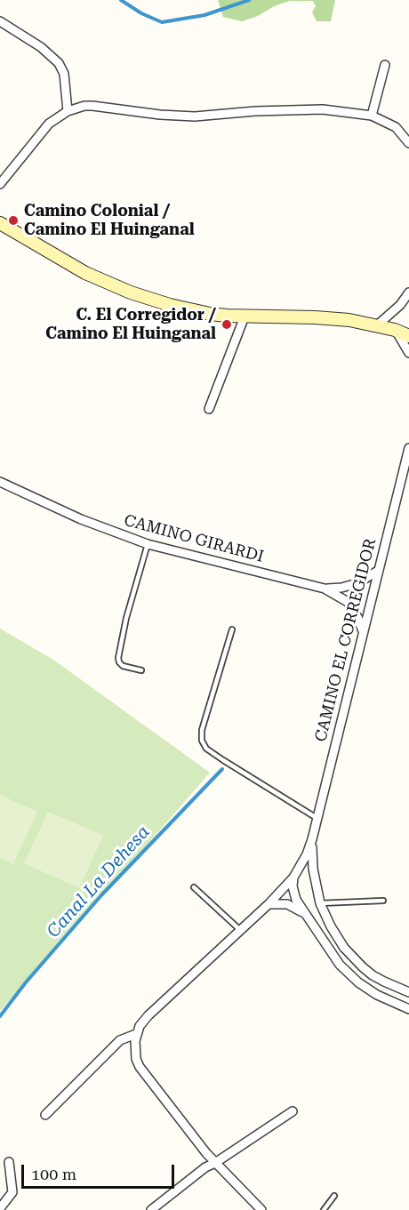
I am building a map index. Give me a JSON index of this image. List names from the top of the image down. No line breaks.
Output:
{"streets":{"street":["CAMINO GIRARDI","CAMINO EL CORREGIDOR"]},"crossings":[["CAMINO GIRARDI","CAMINO EL CORREGIDOR"]],"water":["Canal La Dehesa"],"places":["Camino Colonial / Camino El Huinganal","C. El Corregidor / Camino El Huinganal"],"scale_bar":"100 m"}
